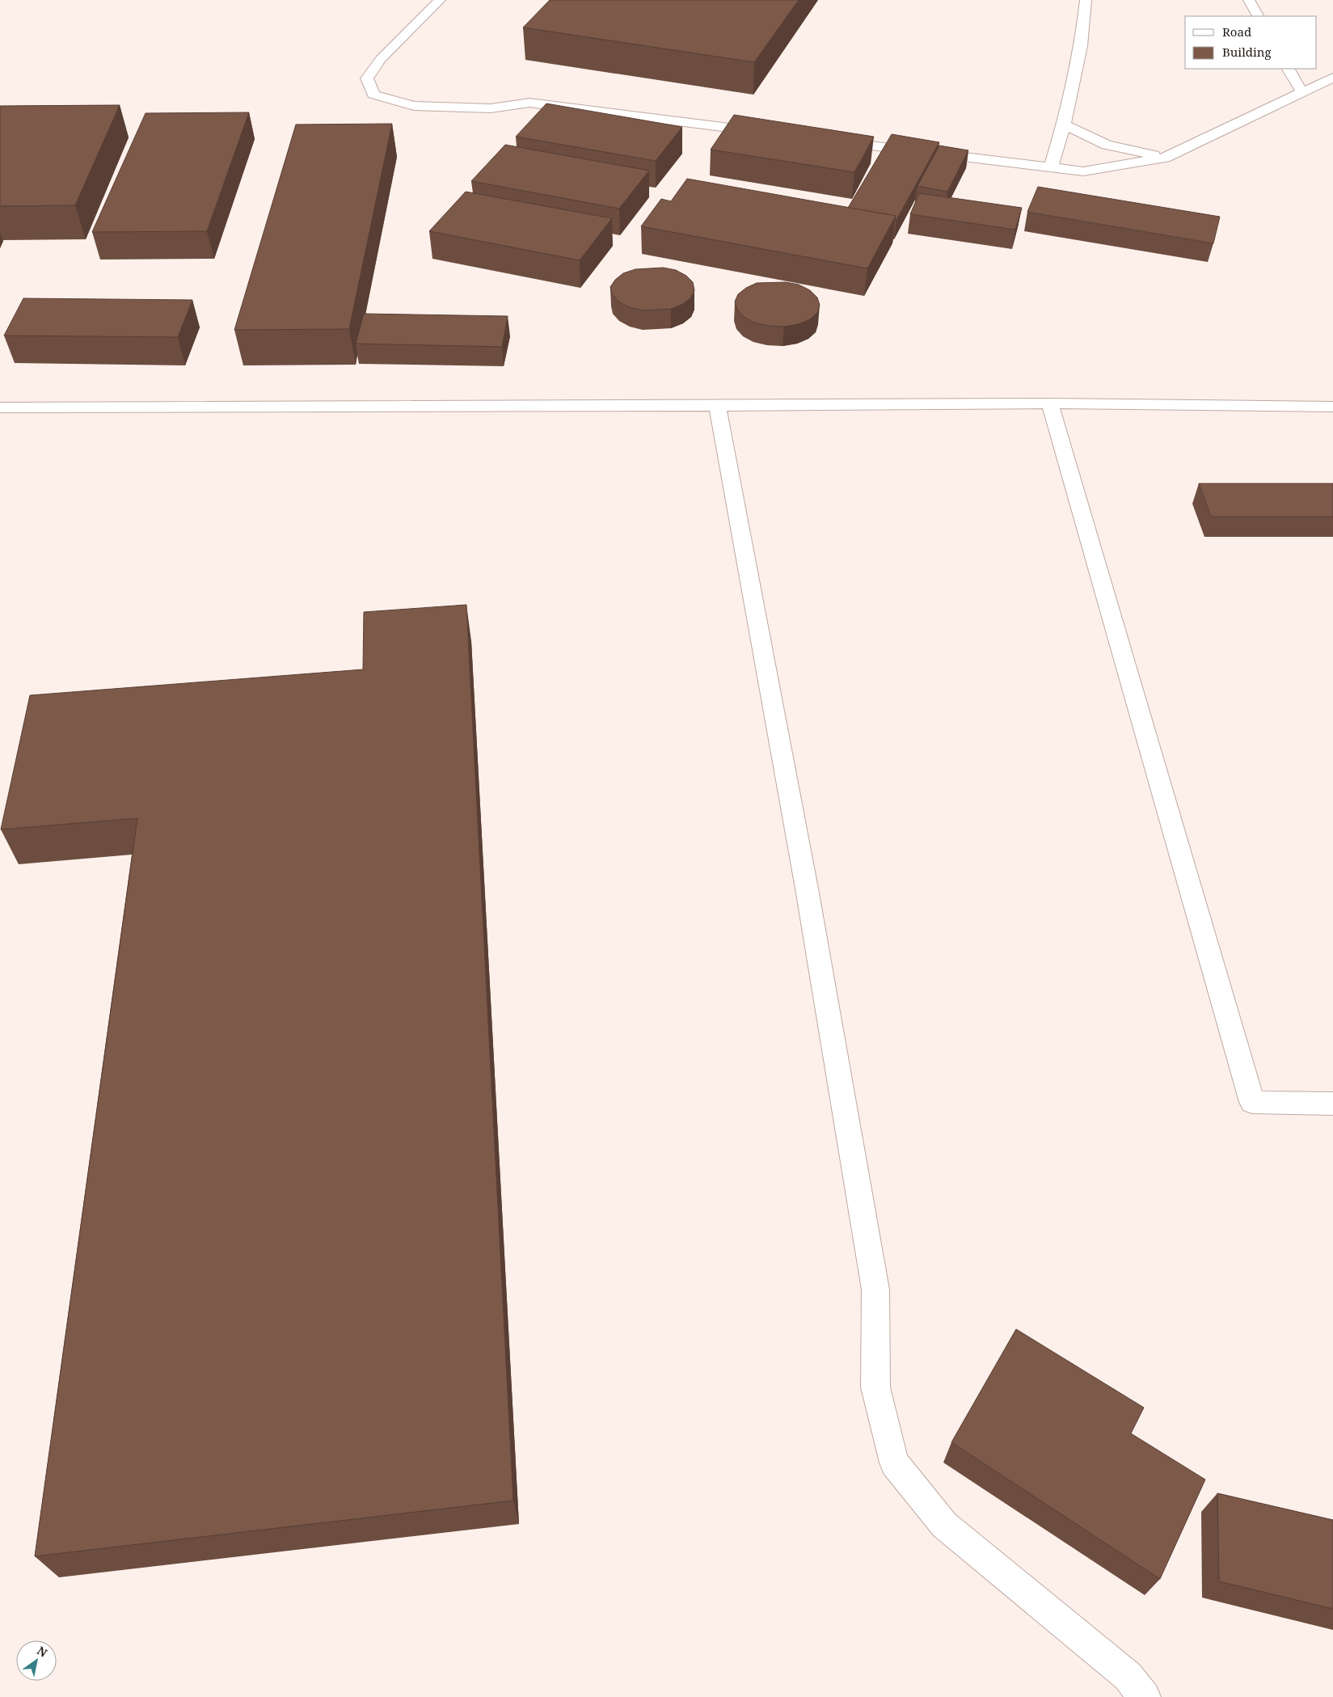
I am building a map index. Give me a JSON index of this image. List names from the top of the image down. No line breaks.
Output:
{"legend":["Road","Building"],"north":"top right"}
